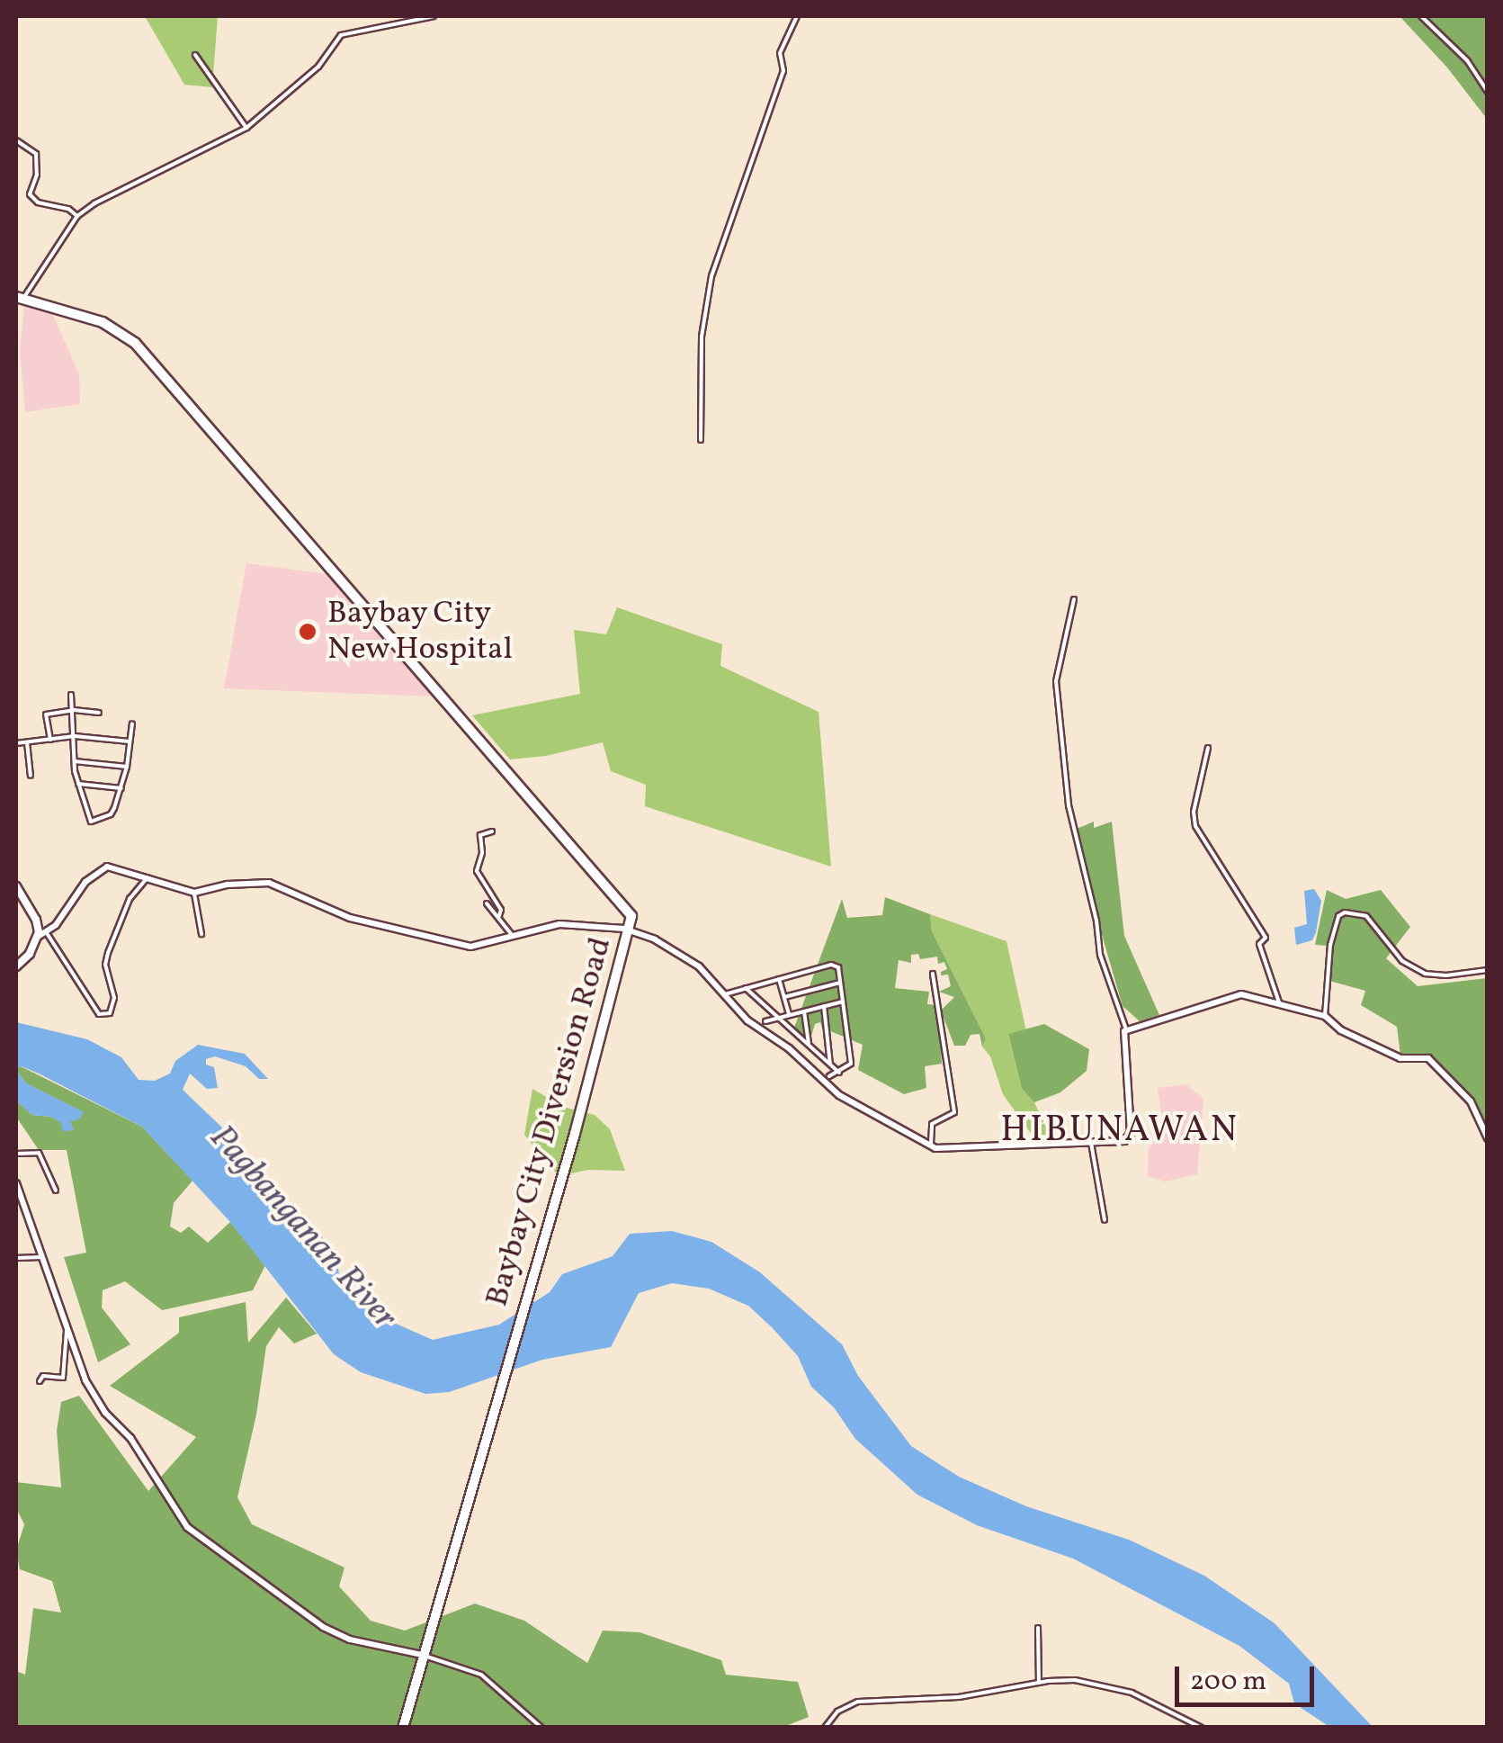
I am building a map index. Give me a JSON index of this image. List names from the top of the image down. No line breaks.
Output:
{"streets":{"highway":["Baybay City Diversion Road"]},"districts":["HIBUNAWAN"],"water":["Pagbanganan River"],"places":["Baybay City New Hospital"],"scale_bar":"200 m"}
